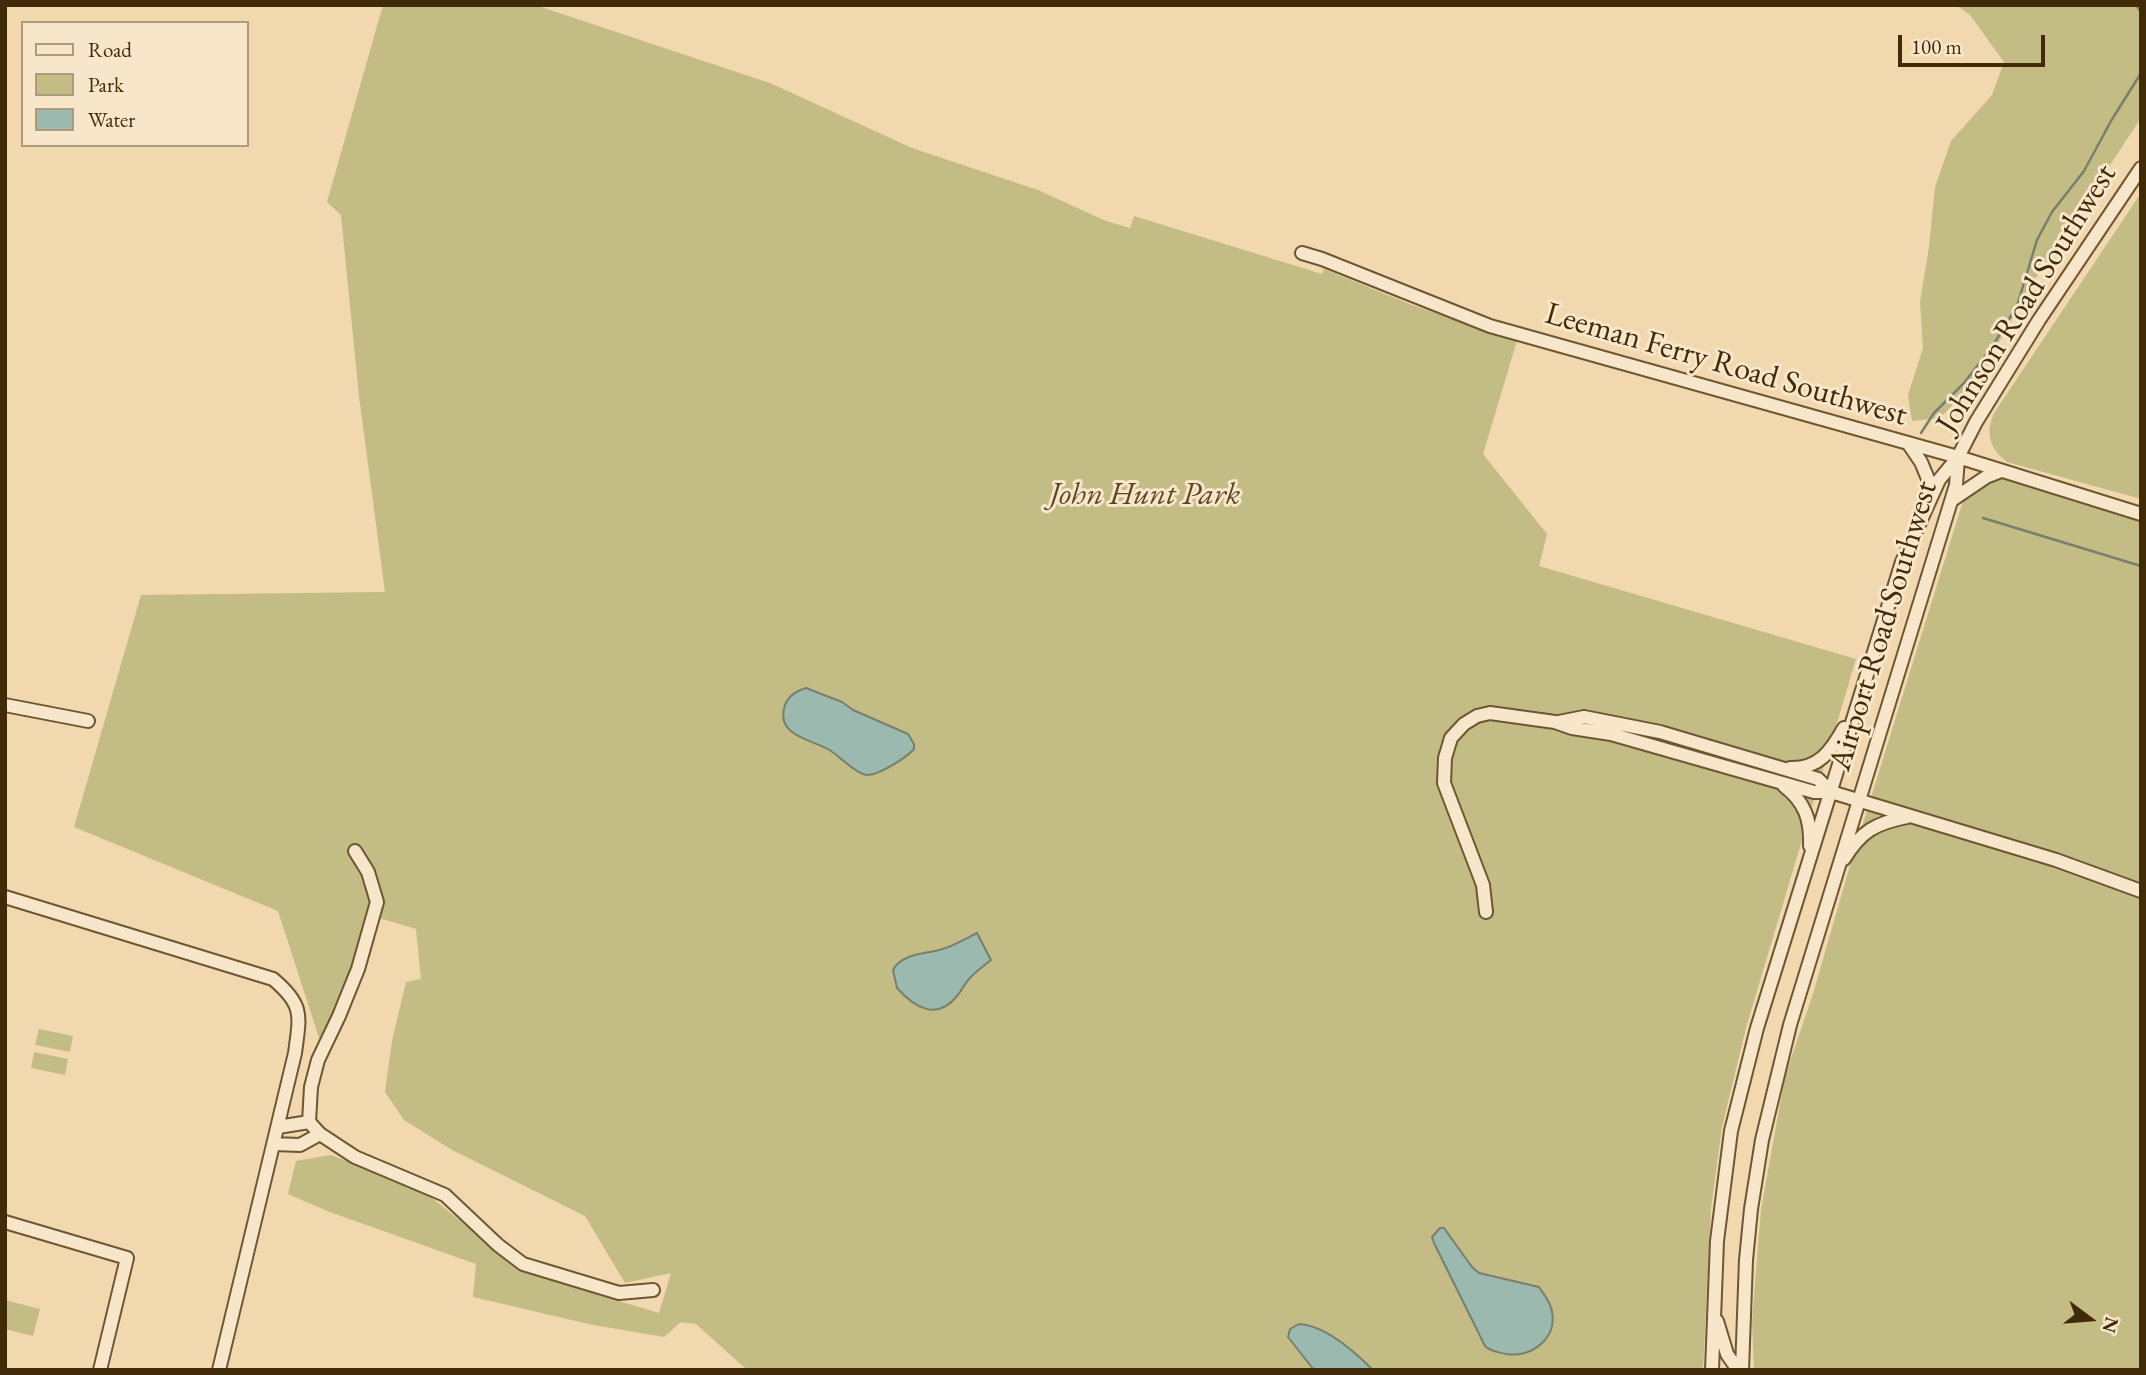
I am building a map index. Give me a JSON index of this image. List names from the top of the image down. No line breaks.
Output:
{"streets":{"street":["Johnson Road Southwest","Leeman Ferry Road Southwest","Airport Road Southwest"]},"crossings":[["Johnson Road Southwest","Leeman Ferry Road Southwest"],["Johnson Road Southwest","Airport Road Southwest"],["Leeman Ferry Road Southwest","Airport Road Southwest"]],"parks":["John Hunt Park"],"legend":["Road","Park","Water"],"scale_bar":"100 m","north":"right"}
